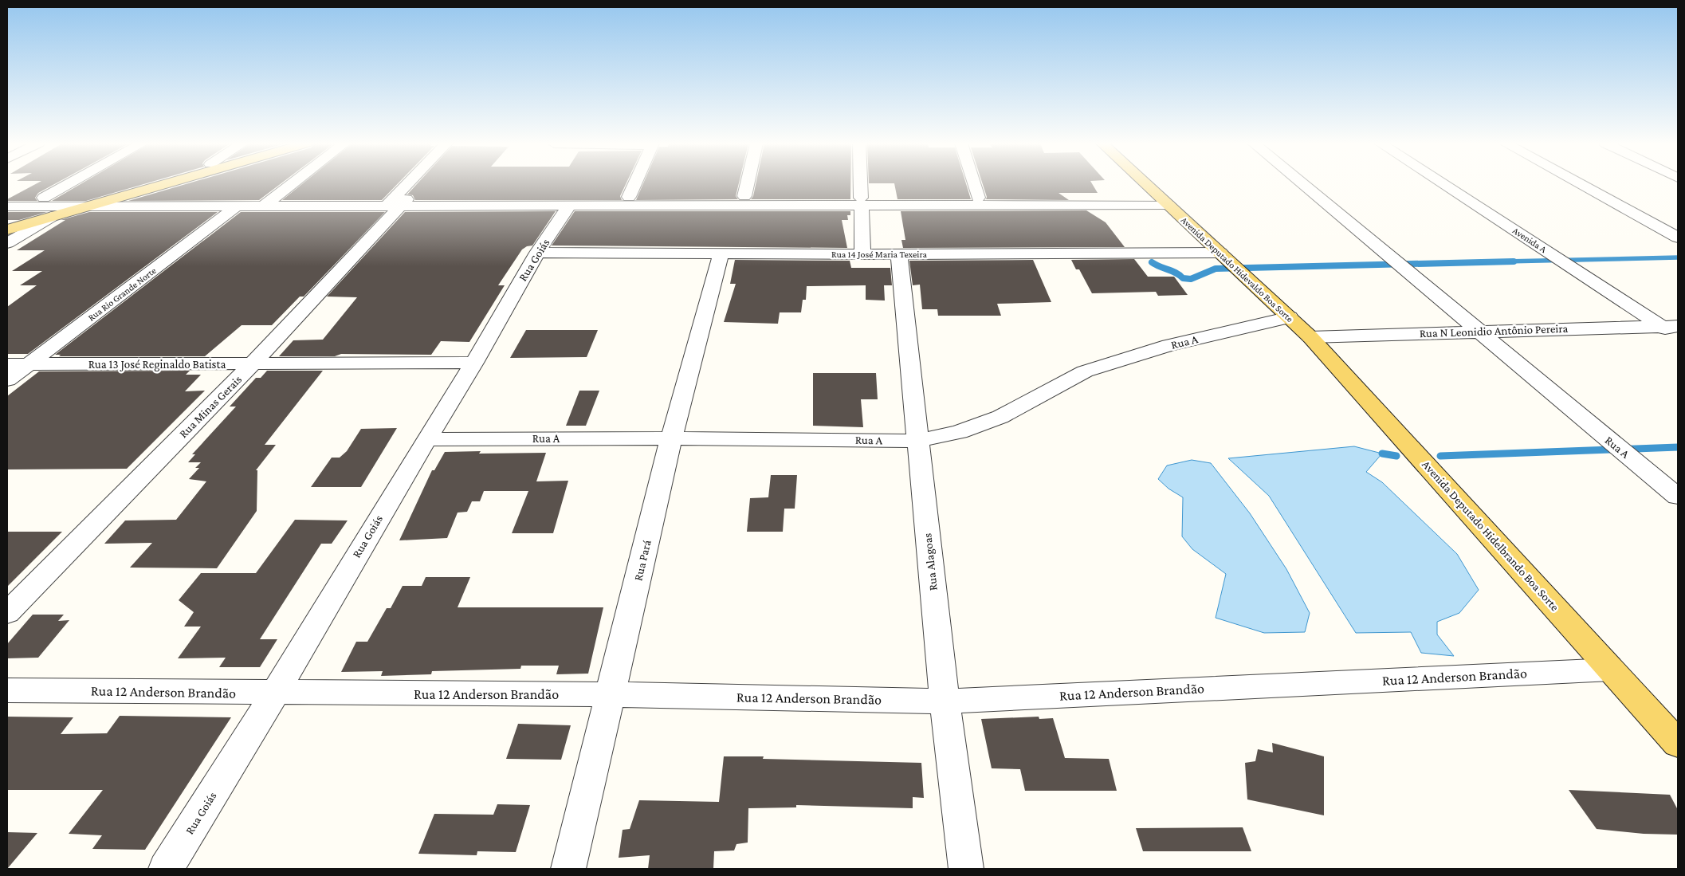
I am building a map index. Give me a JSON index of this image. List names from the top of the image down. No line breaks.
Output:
{"streets":{"main road":["Avenida Deputado Hidevaldo Boa Sorte","Avenida Deputado Hidelbrando Boa Sorte"],"street":["Avenida A","Rua 14 José Maria Texeira","Rua Goiás","Rua Rio Grande Norte","Rua N Leonidio Antônio Pereira","Rua A","Rua 13 José Reginaldo Batista","Rua Minas Gerais","Rua Pará","Rua Alagoas","Rua 12 Anderson Brandão"]},"crossings":[["Avenida A","Rua N Leonidio Antônio Pereira"],["Rua 14 José Maria Texeira","Rua Goiás"],["Rua 14 José Maria Texeira","Avenida Deputado Hidevaldo Boa Sorte"],["Rua 14 José Maria Texeira","Rua Pará"],["Rua 14 José Maria Texeira","Rua Alagoas"],["Rua Goiás","Rua A"],["Rua Goiás","Rua 13 José Reginaldo Batista"],["Rua Goiás","Rua 12 Anderson Brandão"],["Avenida Deputado Hidevaldo Boa Sorte","Rua N Leonidio Antônio Pereira"],["Avenida Deputado Hidevaldo Boa Sorte","Rua A"],["Avenida Deputado Hidevaldo Boa Sorte","Avenida Deputado Hidelbrando Boa Sorte"],["Rua Rio Grande Norte","Rua 13 José Reginaldo Batista"],["Rua N Leonidio Antônio Pereira","Rua A"],["Rua N Leonidio Antônio Pereira","Avenida Deputado Hidelbrando Boa Sorte"],["Rua A","Avenida Deputado Hidelbrando Boa Sorte"],["Rua A","Rua Pará"],["Rua A","Rua Alagoas"],["Rua 13 José Reginaldo Batista","Rua Minas Gerais"],["Avenida Deputado Hidelbrando Boa Sorte","Rua 12 Anderson Brandão"],["Rua Pará","Rua 12 Anderson Brandão"],["Rua Alagoas","Rua 12 Anderson Brandão"]]}
